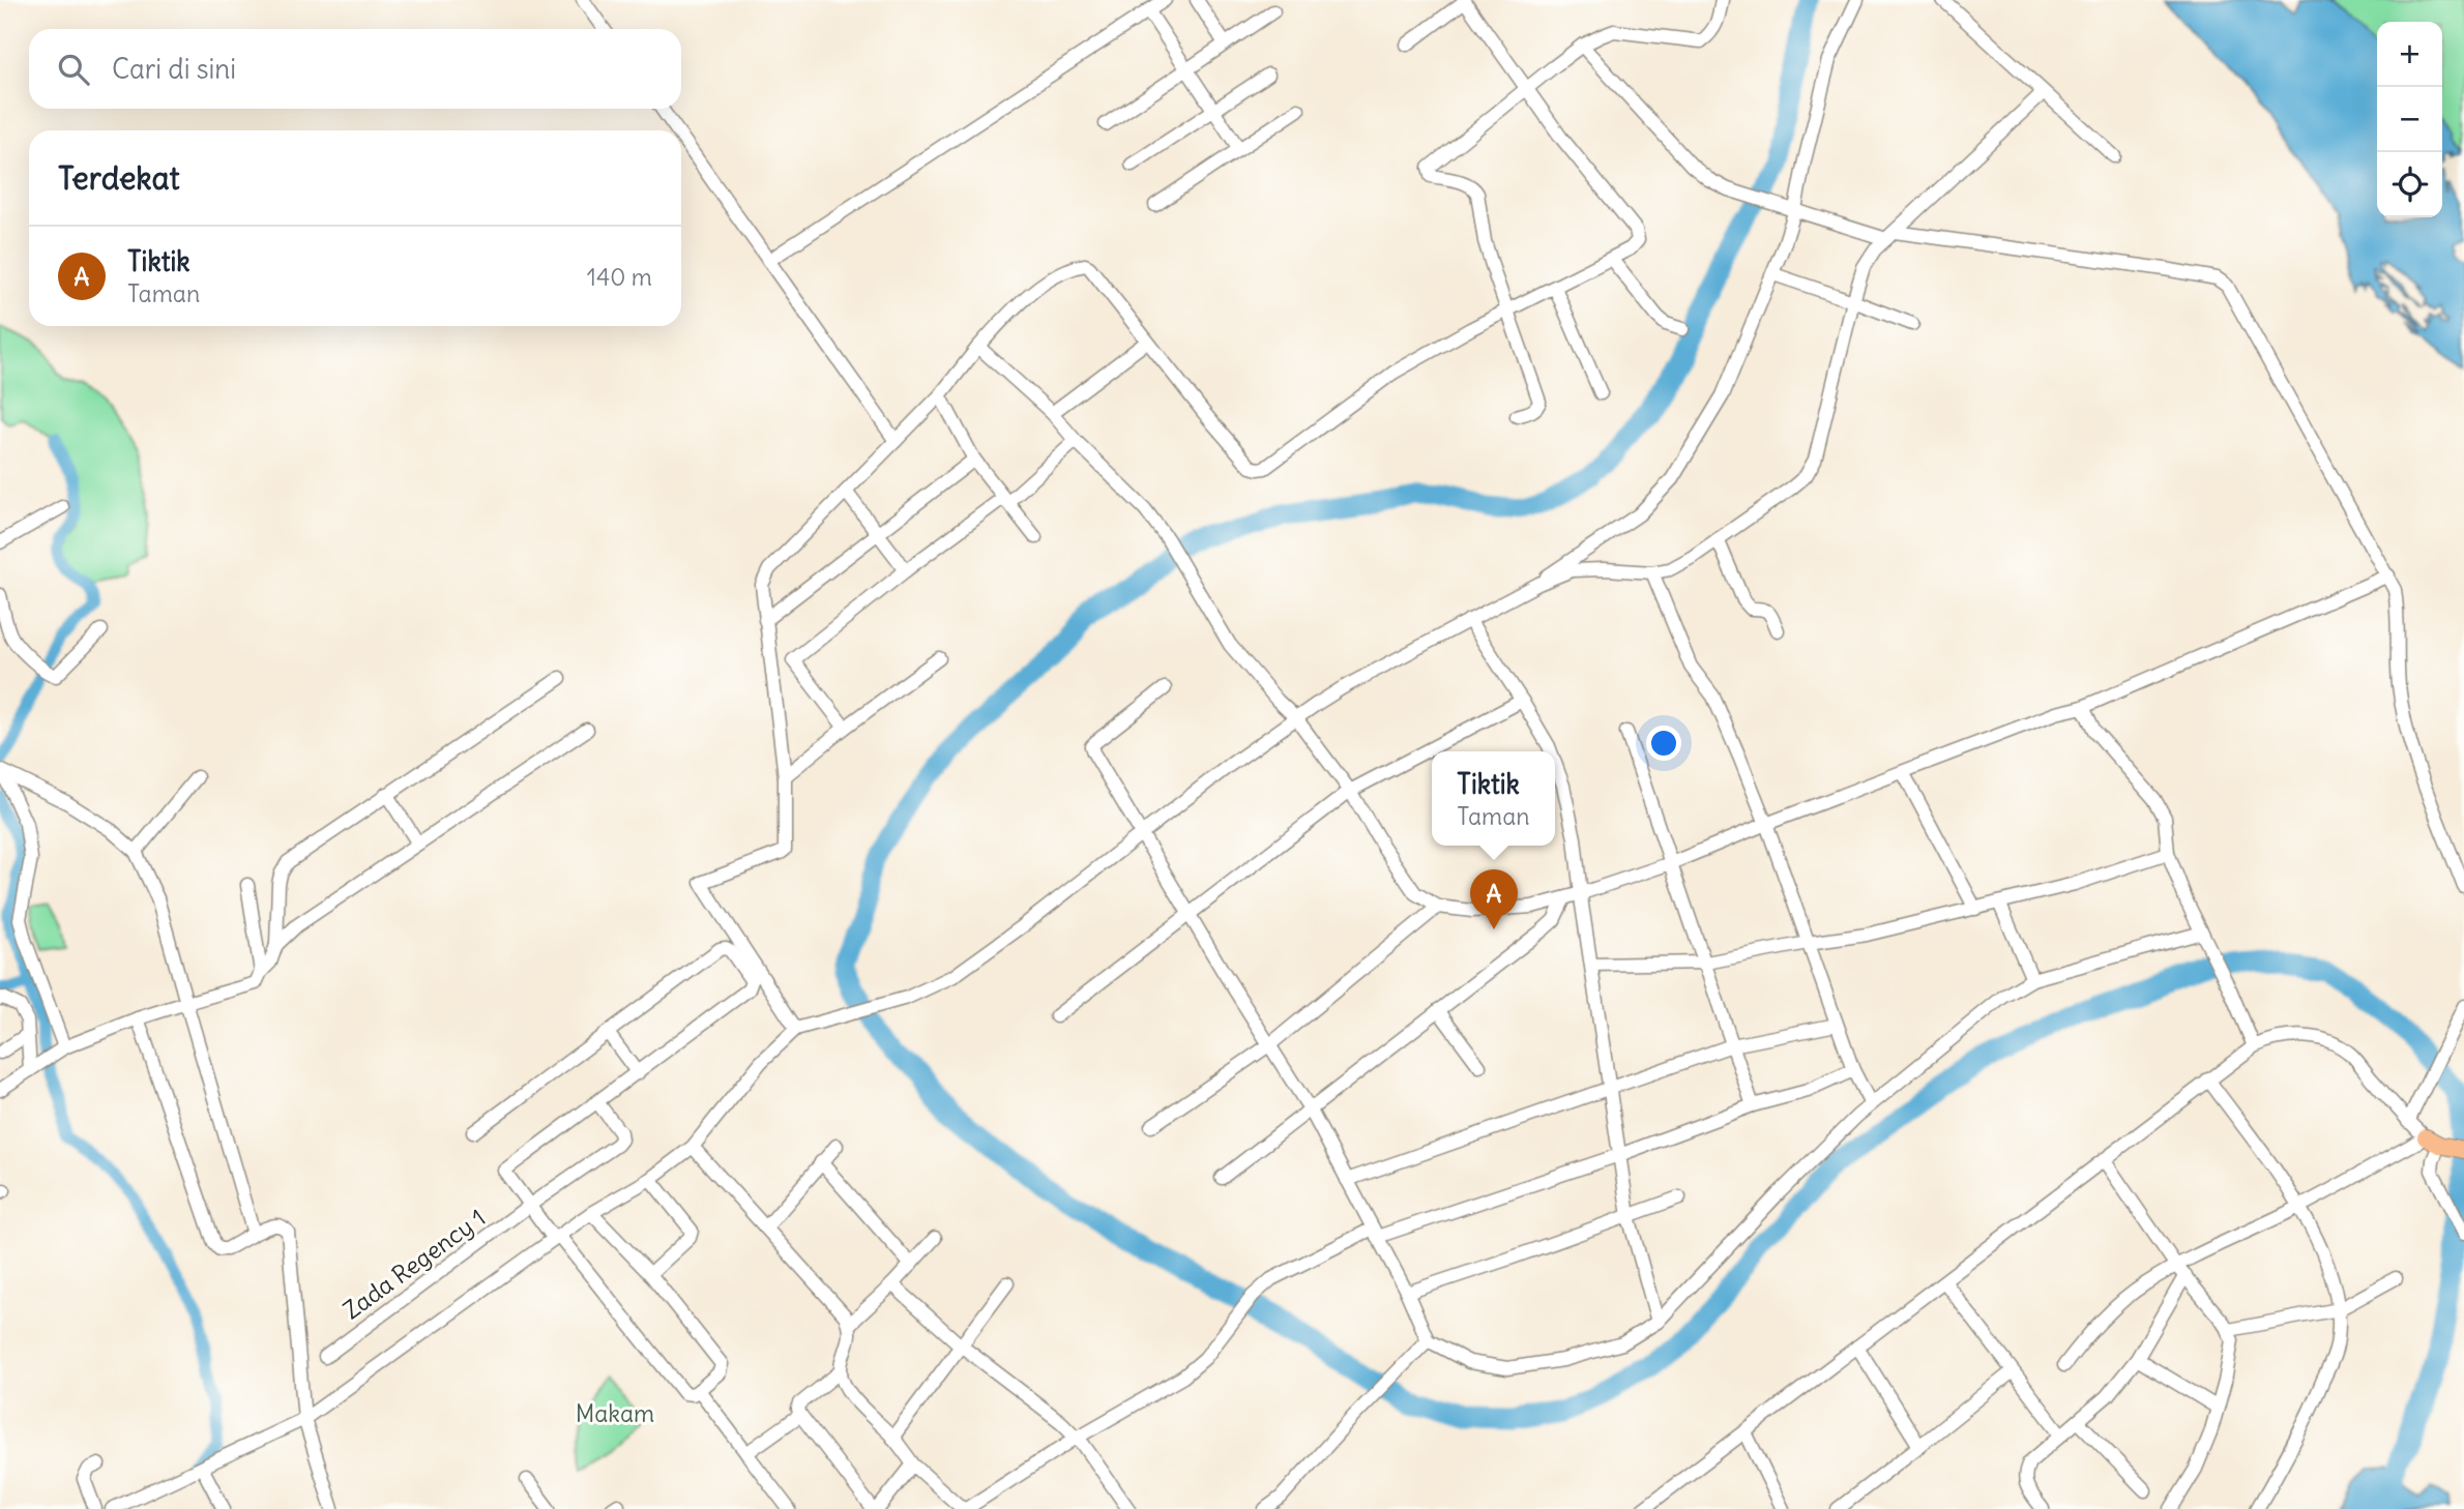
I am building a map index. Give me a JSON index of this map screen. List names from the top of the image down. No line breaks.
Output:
{"streets":{"street":["Zada Regency 1"]},"parks":["Makam"],"page":{"map_buttons":["+","−"],"search":"Cari di sini","heading":"Terdekat","list":[{"mark":"A","name":"Tiktik","note":"Taman","value":"140 m"}],"popup":["Tiktik","Taman"],"pins":"A"}}
